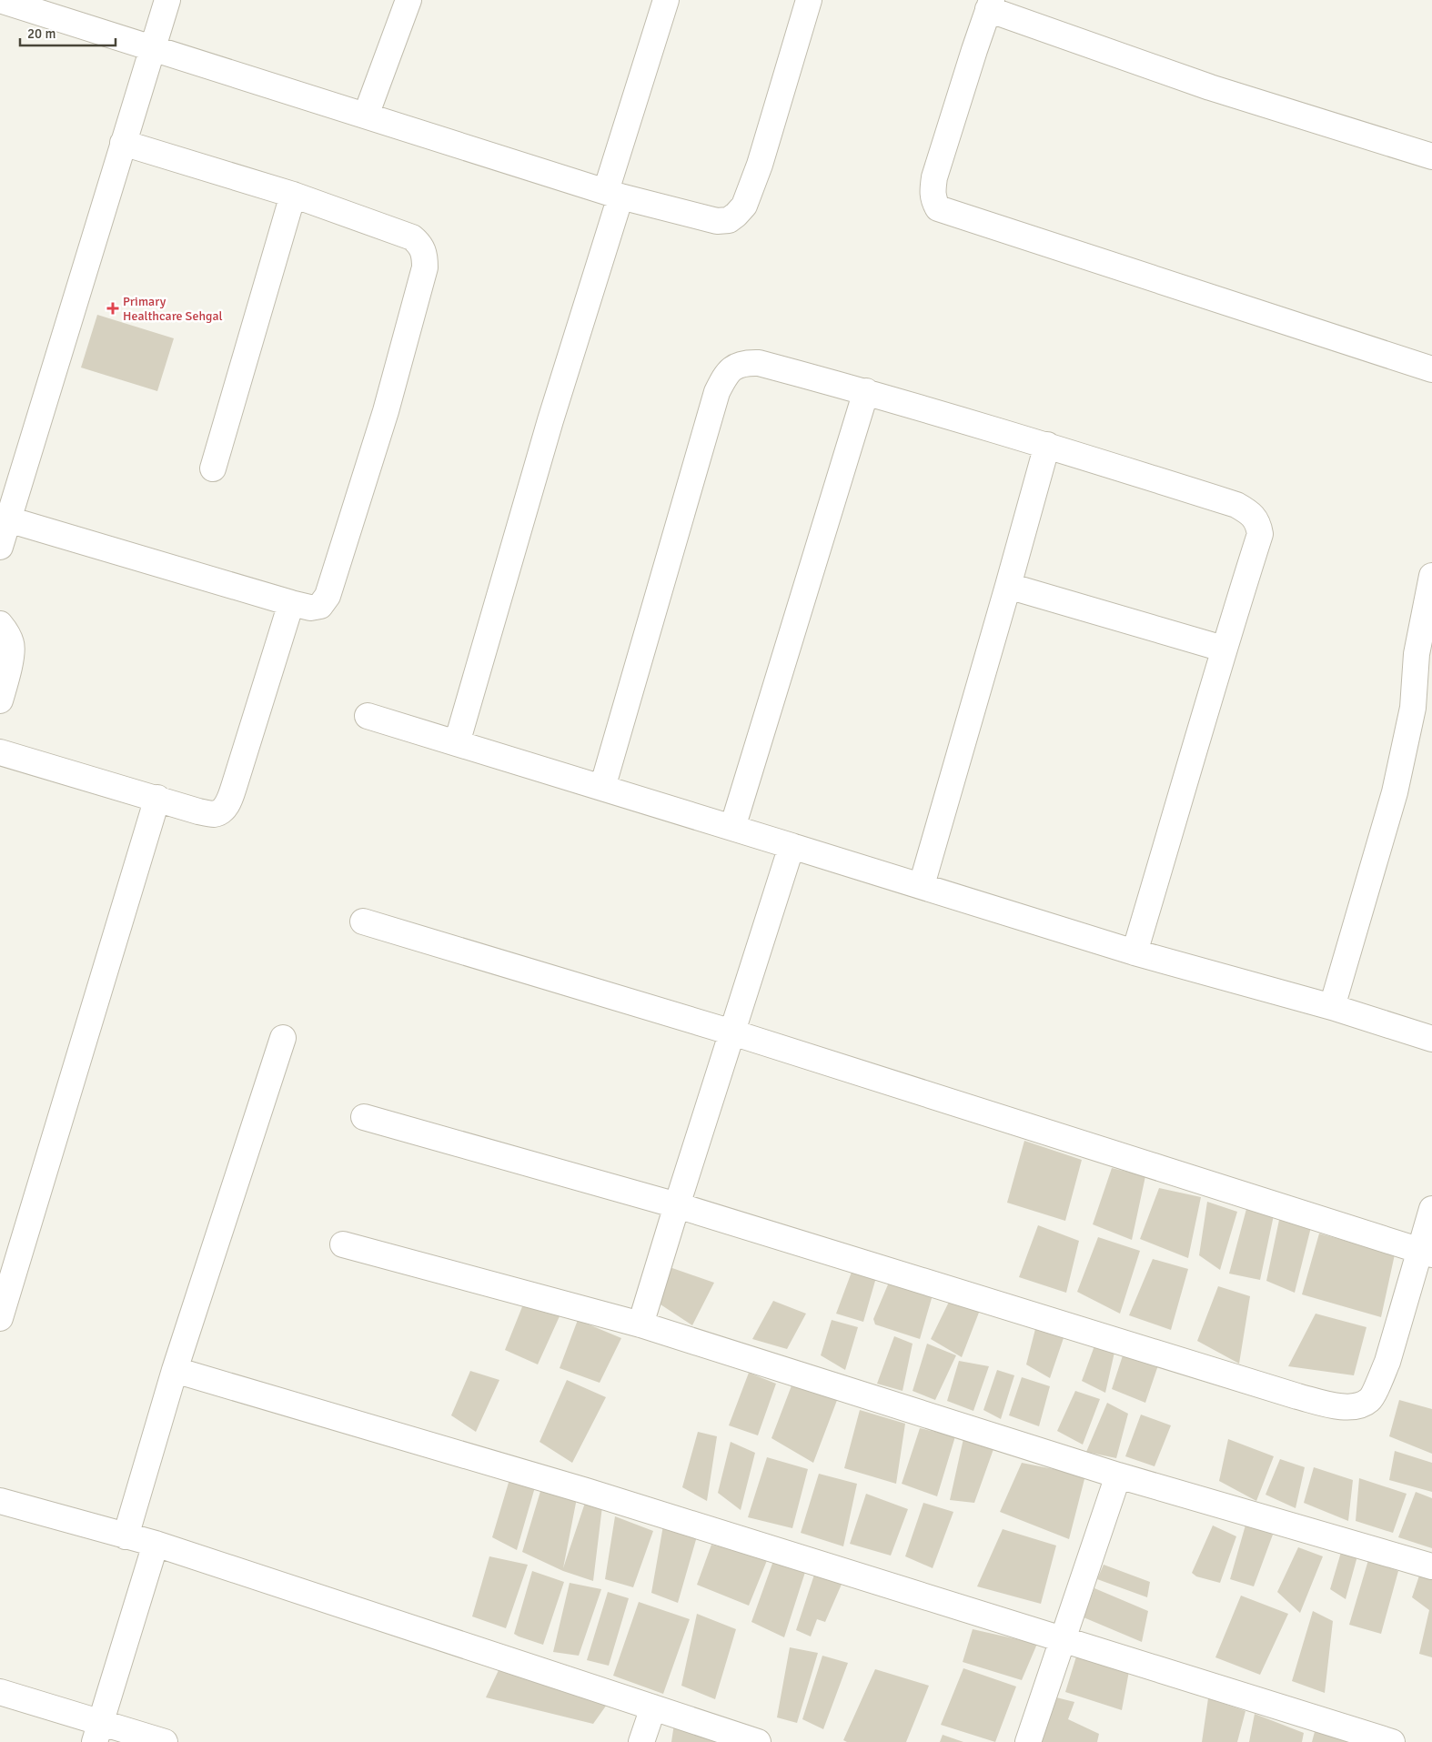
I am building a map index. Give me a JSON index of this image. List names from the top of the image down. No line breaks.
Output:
{"places":{"health":["Primary Healthcare Sehgal"]},"scale_bar":"20 m"}
